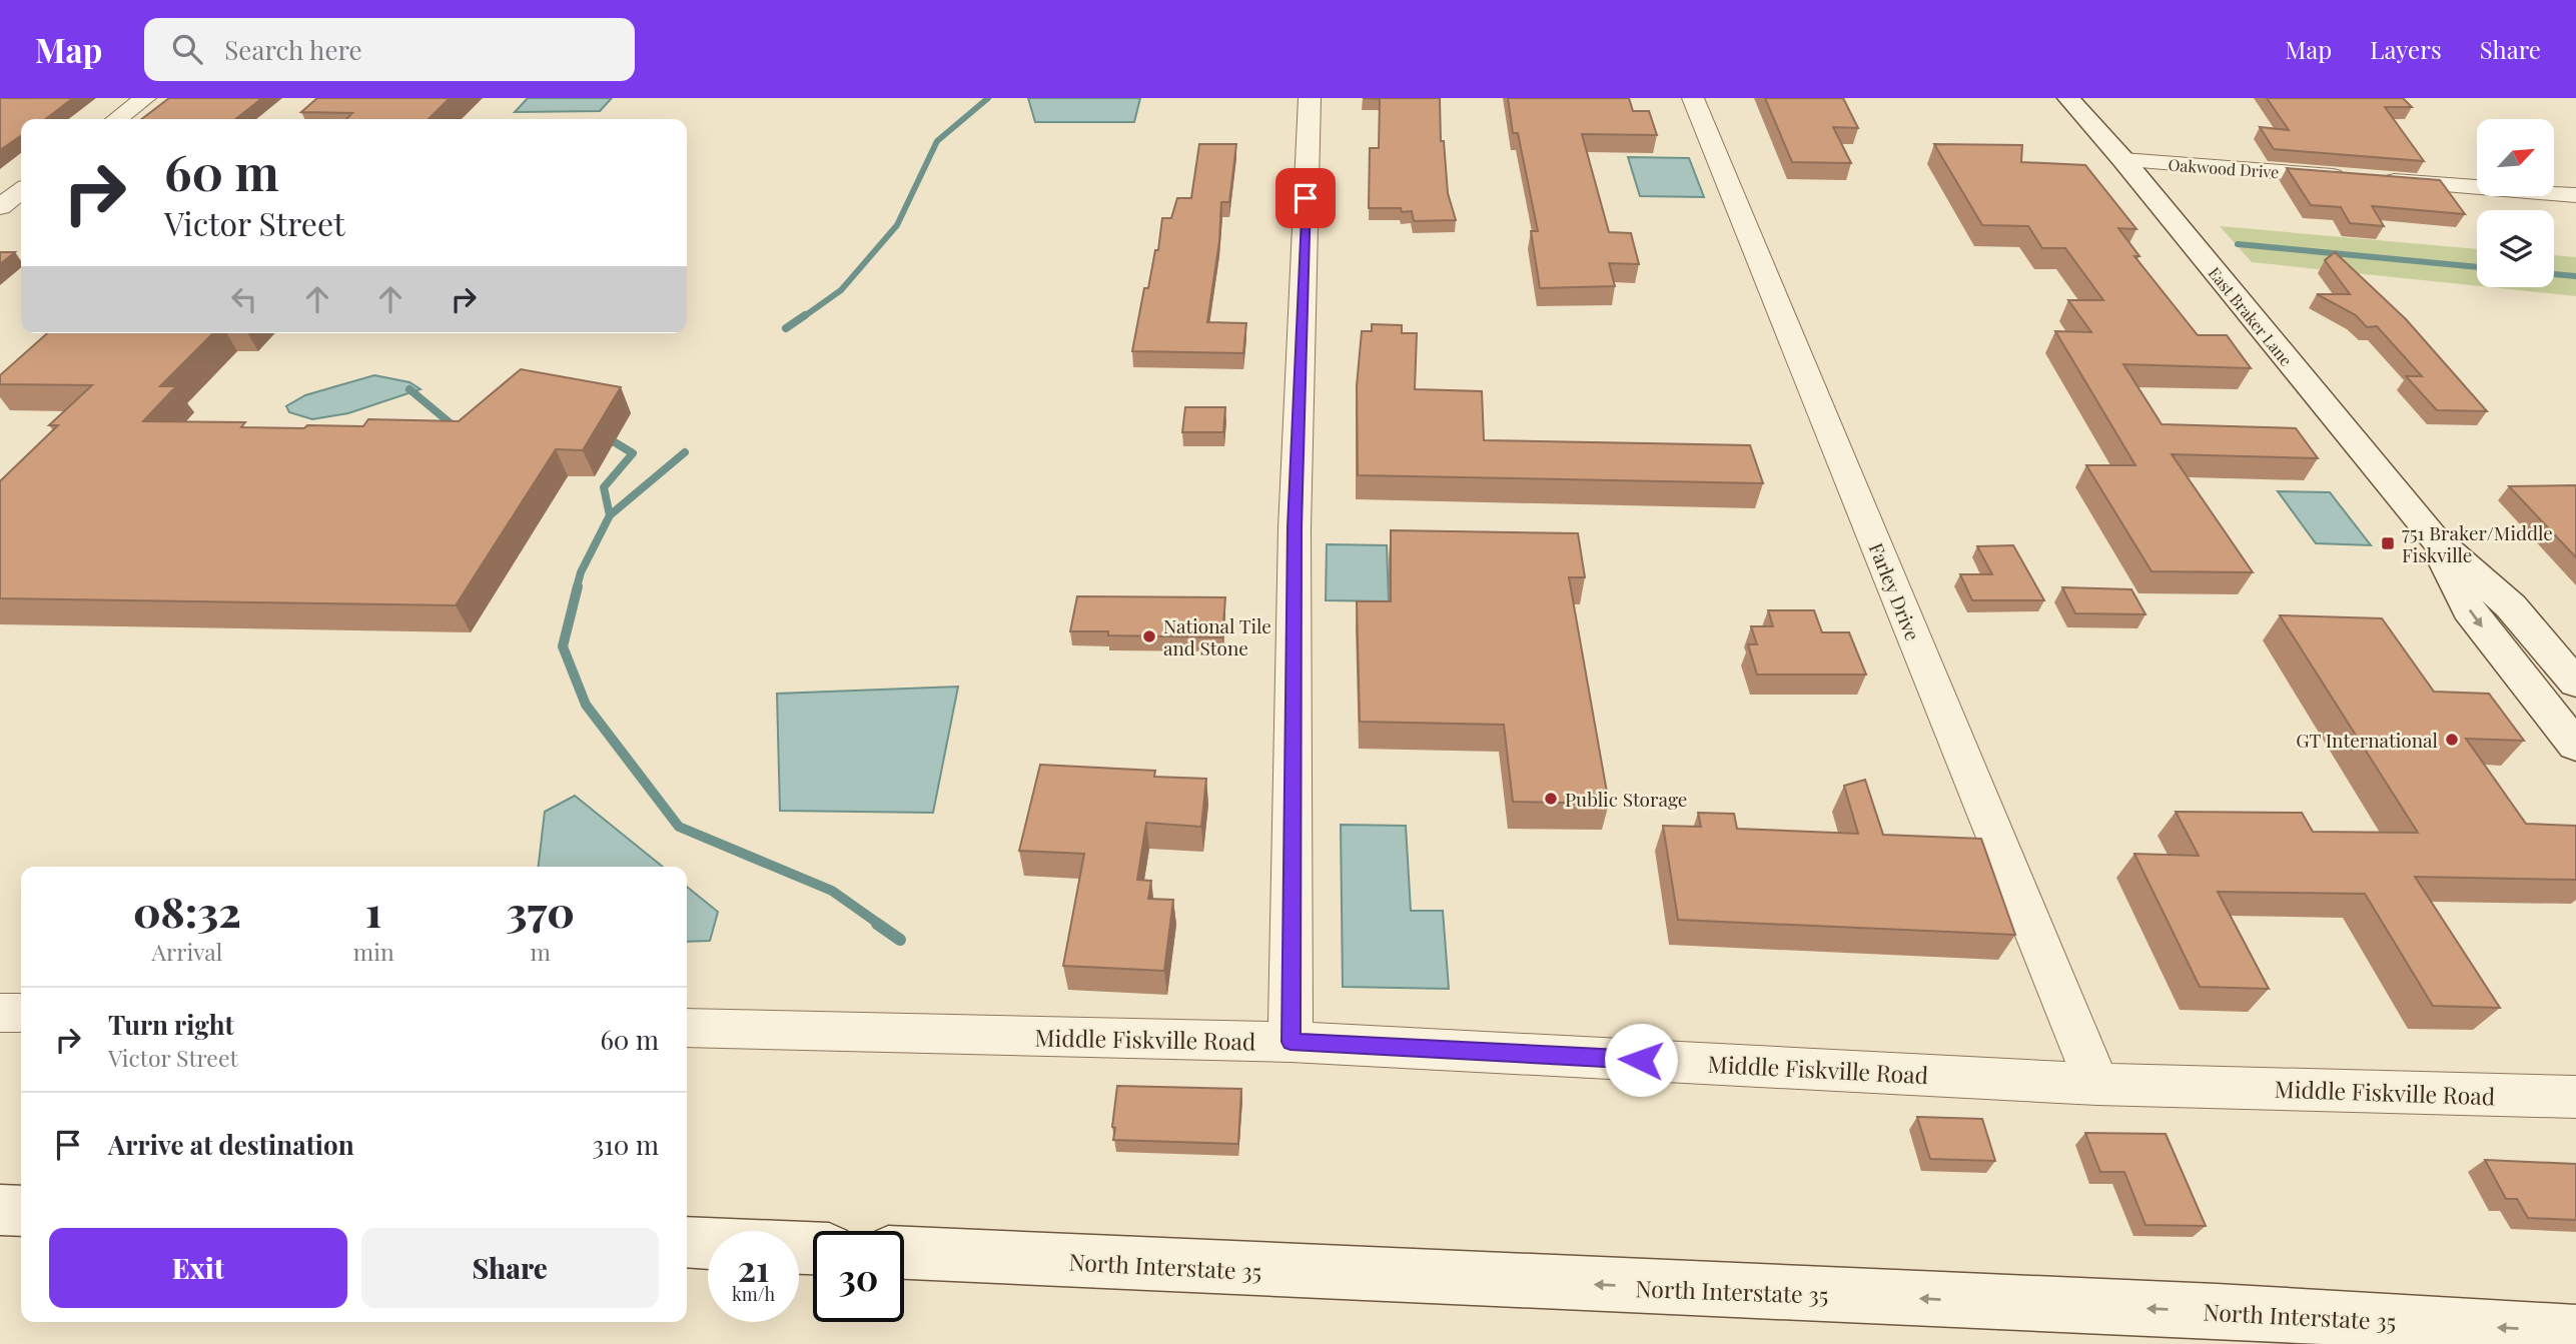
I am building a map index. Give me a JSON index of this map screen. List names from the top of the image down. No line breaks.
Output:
{"streets":{"main road":["East Braker Lane","North Interstate 35"],"street":["Oakwood Drive","Farley Drive","Middle Fiskville Road"]},"crossings":[["Oakwood Drive","East Braker Lane"],["Farley Drive","Middle Fiskville Road"]],"one_way":["North Interstate 35"],"places":{"transit":["751 Braker/Middle Fiskville"],"other":["National Tile and Stone","GT International","Public Storage"]},"north":"top right","page":{"header":"Map","search":"Search here","nav":["Map","Layers","Share"],"turn":["60 m","Victor Street"],"eta":["08:32","Arrival","1","min","370","m"],"list":[{"name":"Turn right","note":"Victor Street","value":"60 m"},{"name":"Arrive at destination","value":"310 m"}],"buttons":["Exit","Share"],"speed":"21 km/h","limit":"30"}}
